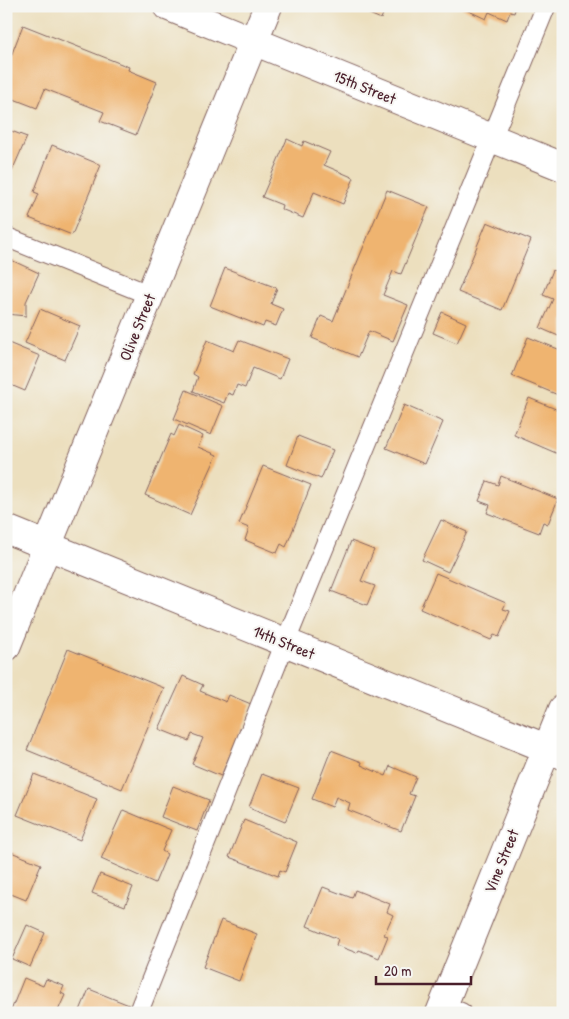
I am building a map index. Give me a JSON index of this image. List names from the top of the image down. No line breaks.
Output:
{"streets":{"street":["15th Street","Olive Street","14th Street","Vine Street"]},"crossings":[["15th Street","Olive Street"],["Olive Street","14th Street"],["14th Street","Vine Street"]],"scale_bar":"20 m"}
